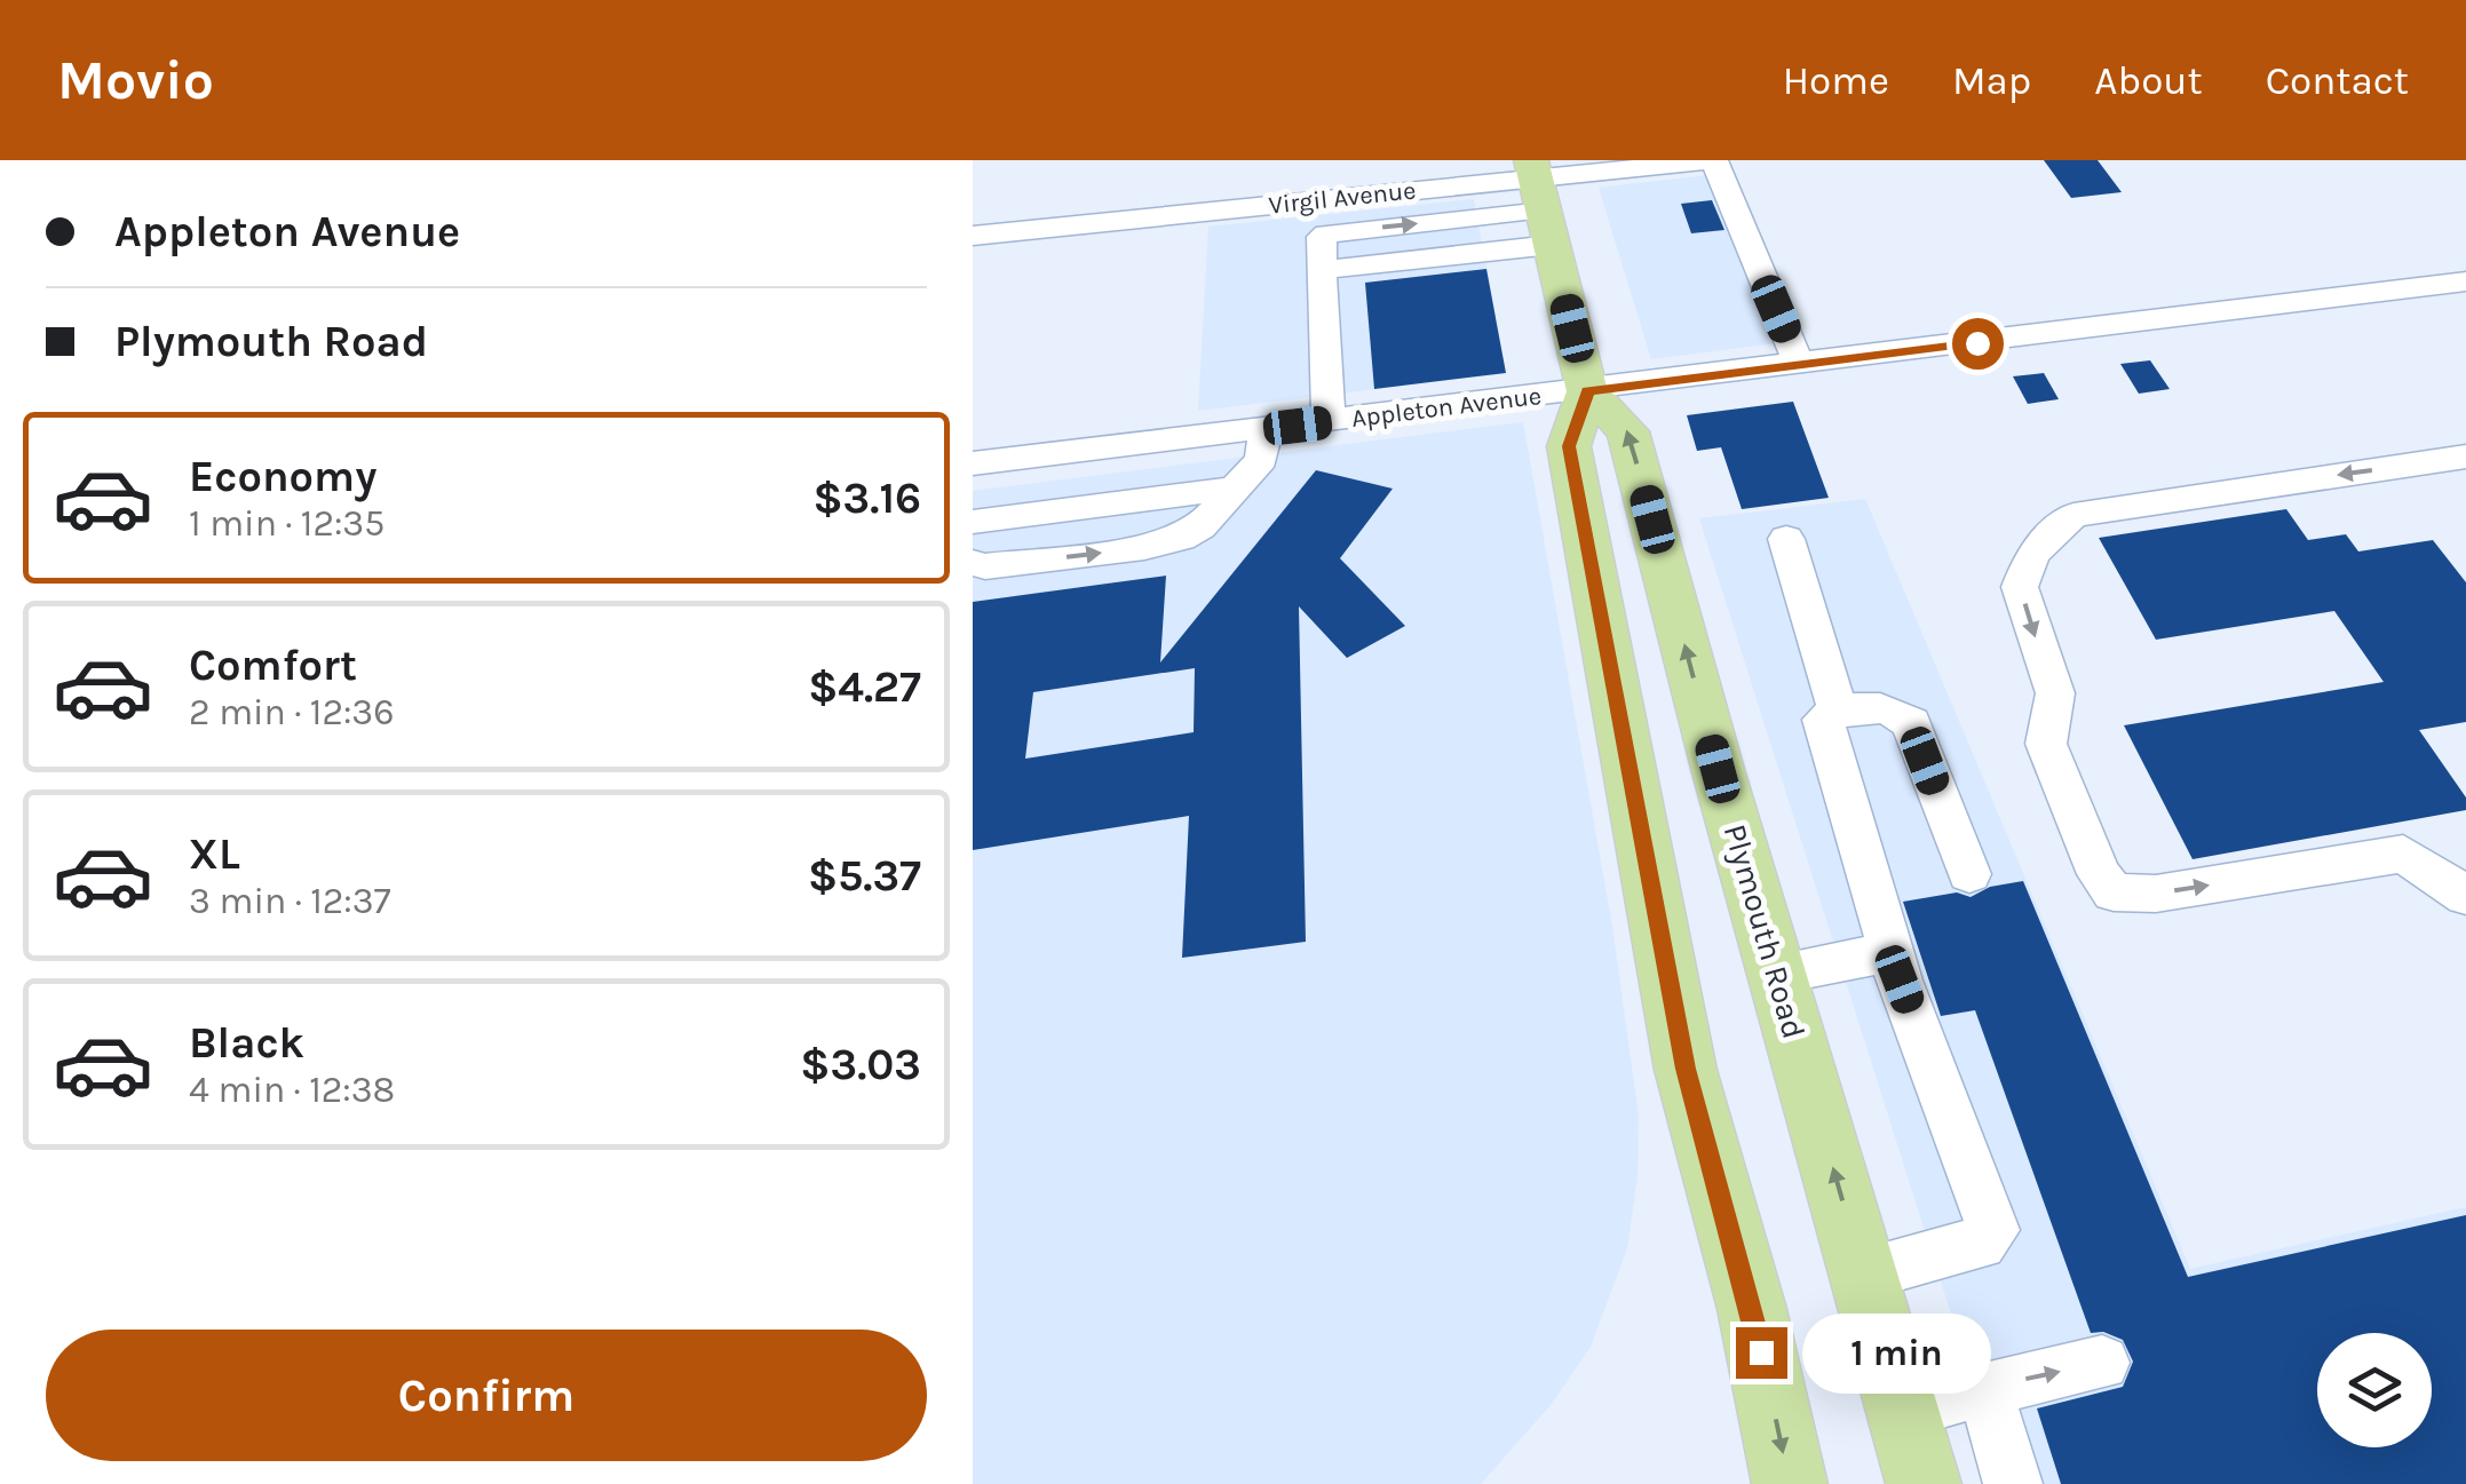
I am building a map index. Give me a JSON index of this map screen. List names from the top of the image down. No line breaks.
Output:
{"streets":{"main road":["Plymouth Road"],"street":["Virgil Avenue","Appleton Avenue"]},"crossings":[["Appleton Avenue","Plymouth Road"]],"page":{"header":"Movio","nav":["Home","Map","About","Contact"],"banner":["Appleton Avenue","Plymouth Road"],"list":[{"name":"Economy","note":"1 min · 12:35","value":"$3.16"},{"name":"Comfort","note":"2 min · 12:36","value":"$4.27"},{"name":"XL","note":"3 min · 12:37","value":"$5.37"},{"name":"Black","note":"4 min · 12:38","value":"$3.03"}],"buttons":"Confirm","bubble":"1 min"}}
